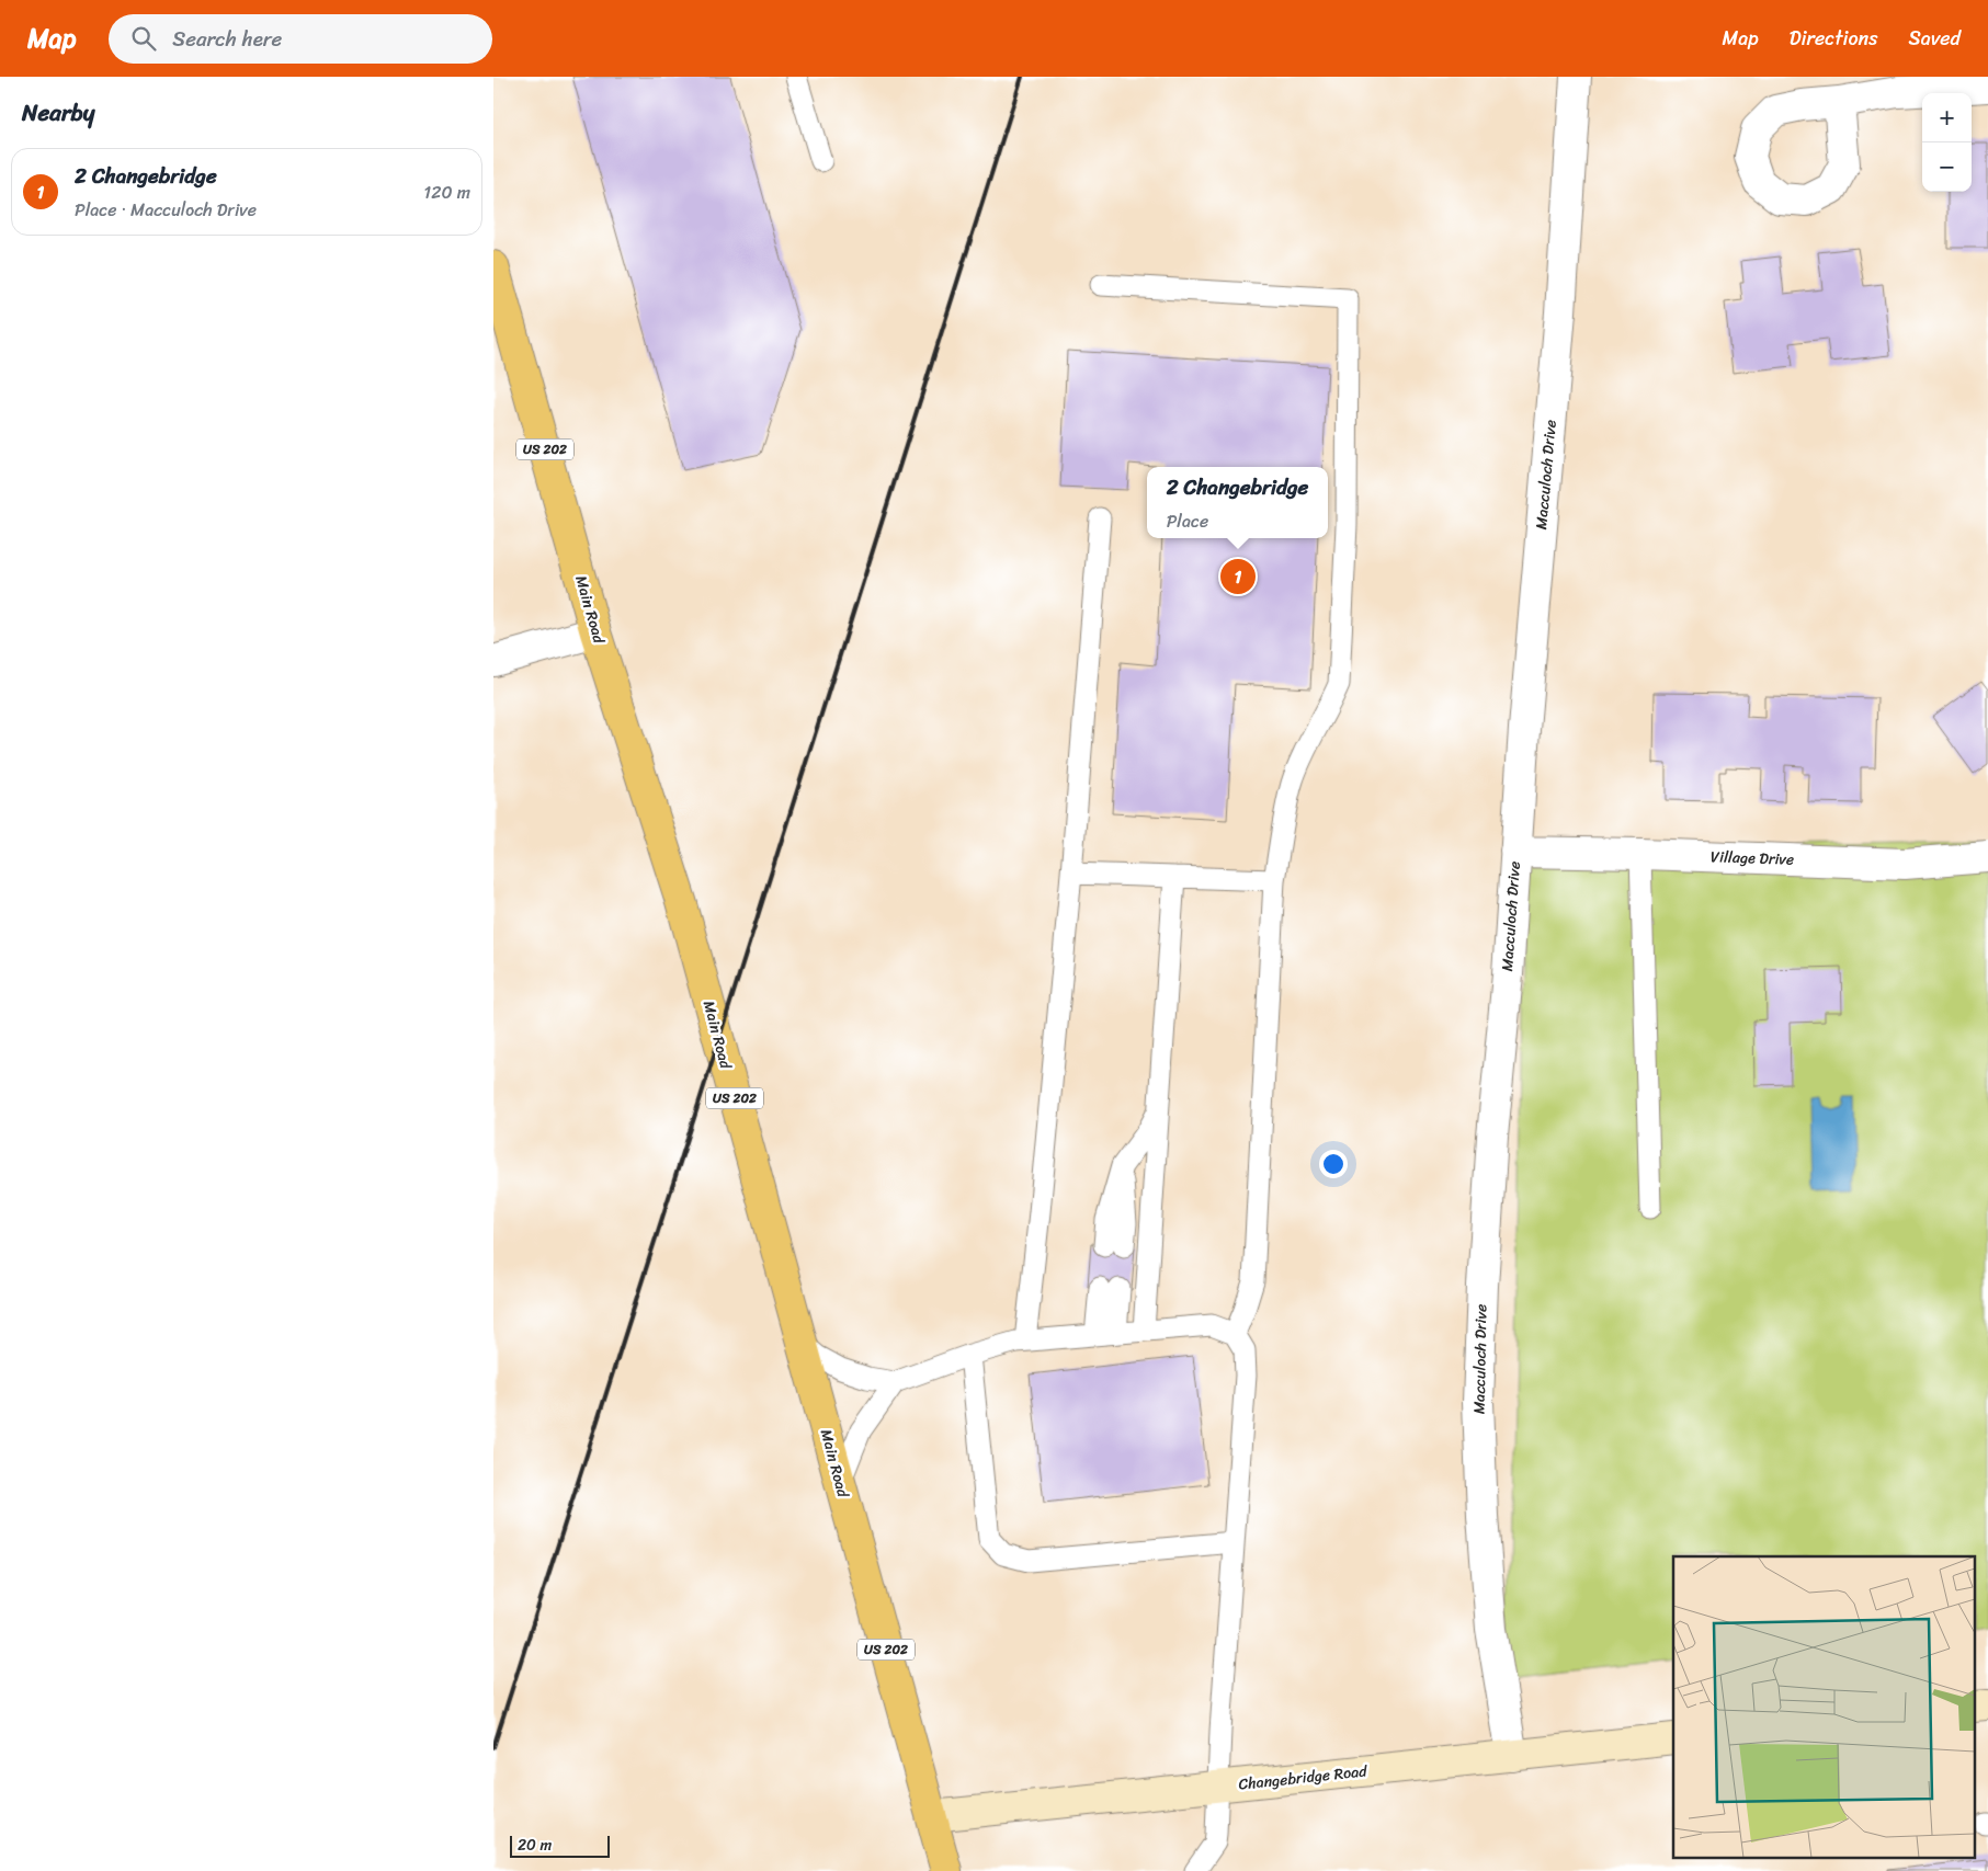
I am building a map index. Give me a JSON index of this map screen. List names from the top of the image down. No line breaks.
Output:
{"streets":{"main road":["US 202","Main Road","Changebridge Road"],"street":["Macculoch Drive","Village Drive"]},"crossings":[["Macculoch Drive","Village Drive"],["Macculoch Drive","Changebridge Road"],["Main Road","Changebridge Road"]],"scale_bar":"20 m","page":{"header":"Map","search":"Search here","nav":["Map","Directions","Saved"],"heading":"Nearby","map_buttons":["+","−"],"list":[{"mark":"1","name":"2 Changebridge","note":"Place · Macculoch Drive","value":"120 m"}],"popup":["2 Changebridge","Place"],"pins":"1","scale":"20 m"}}
